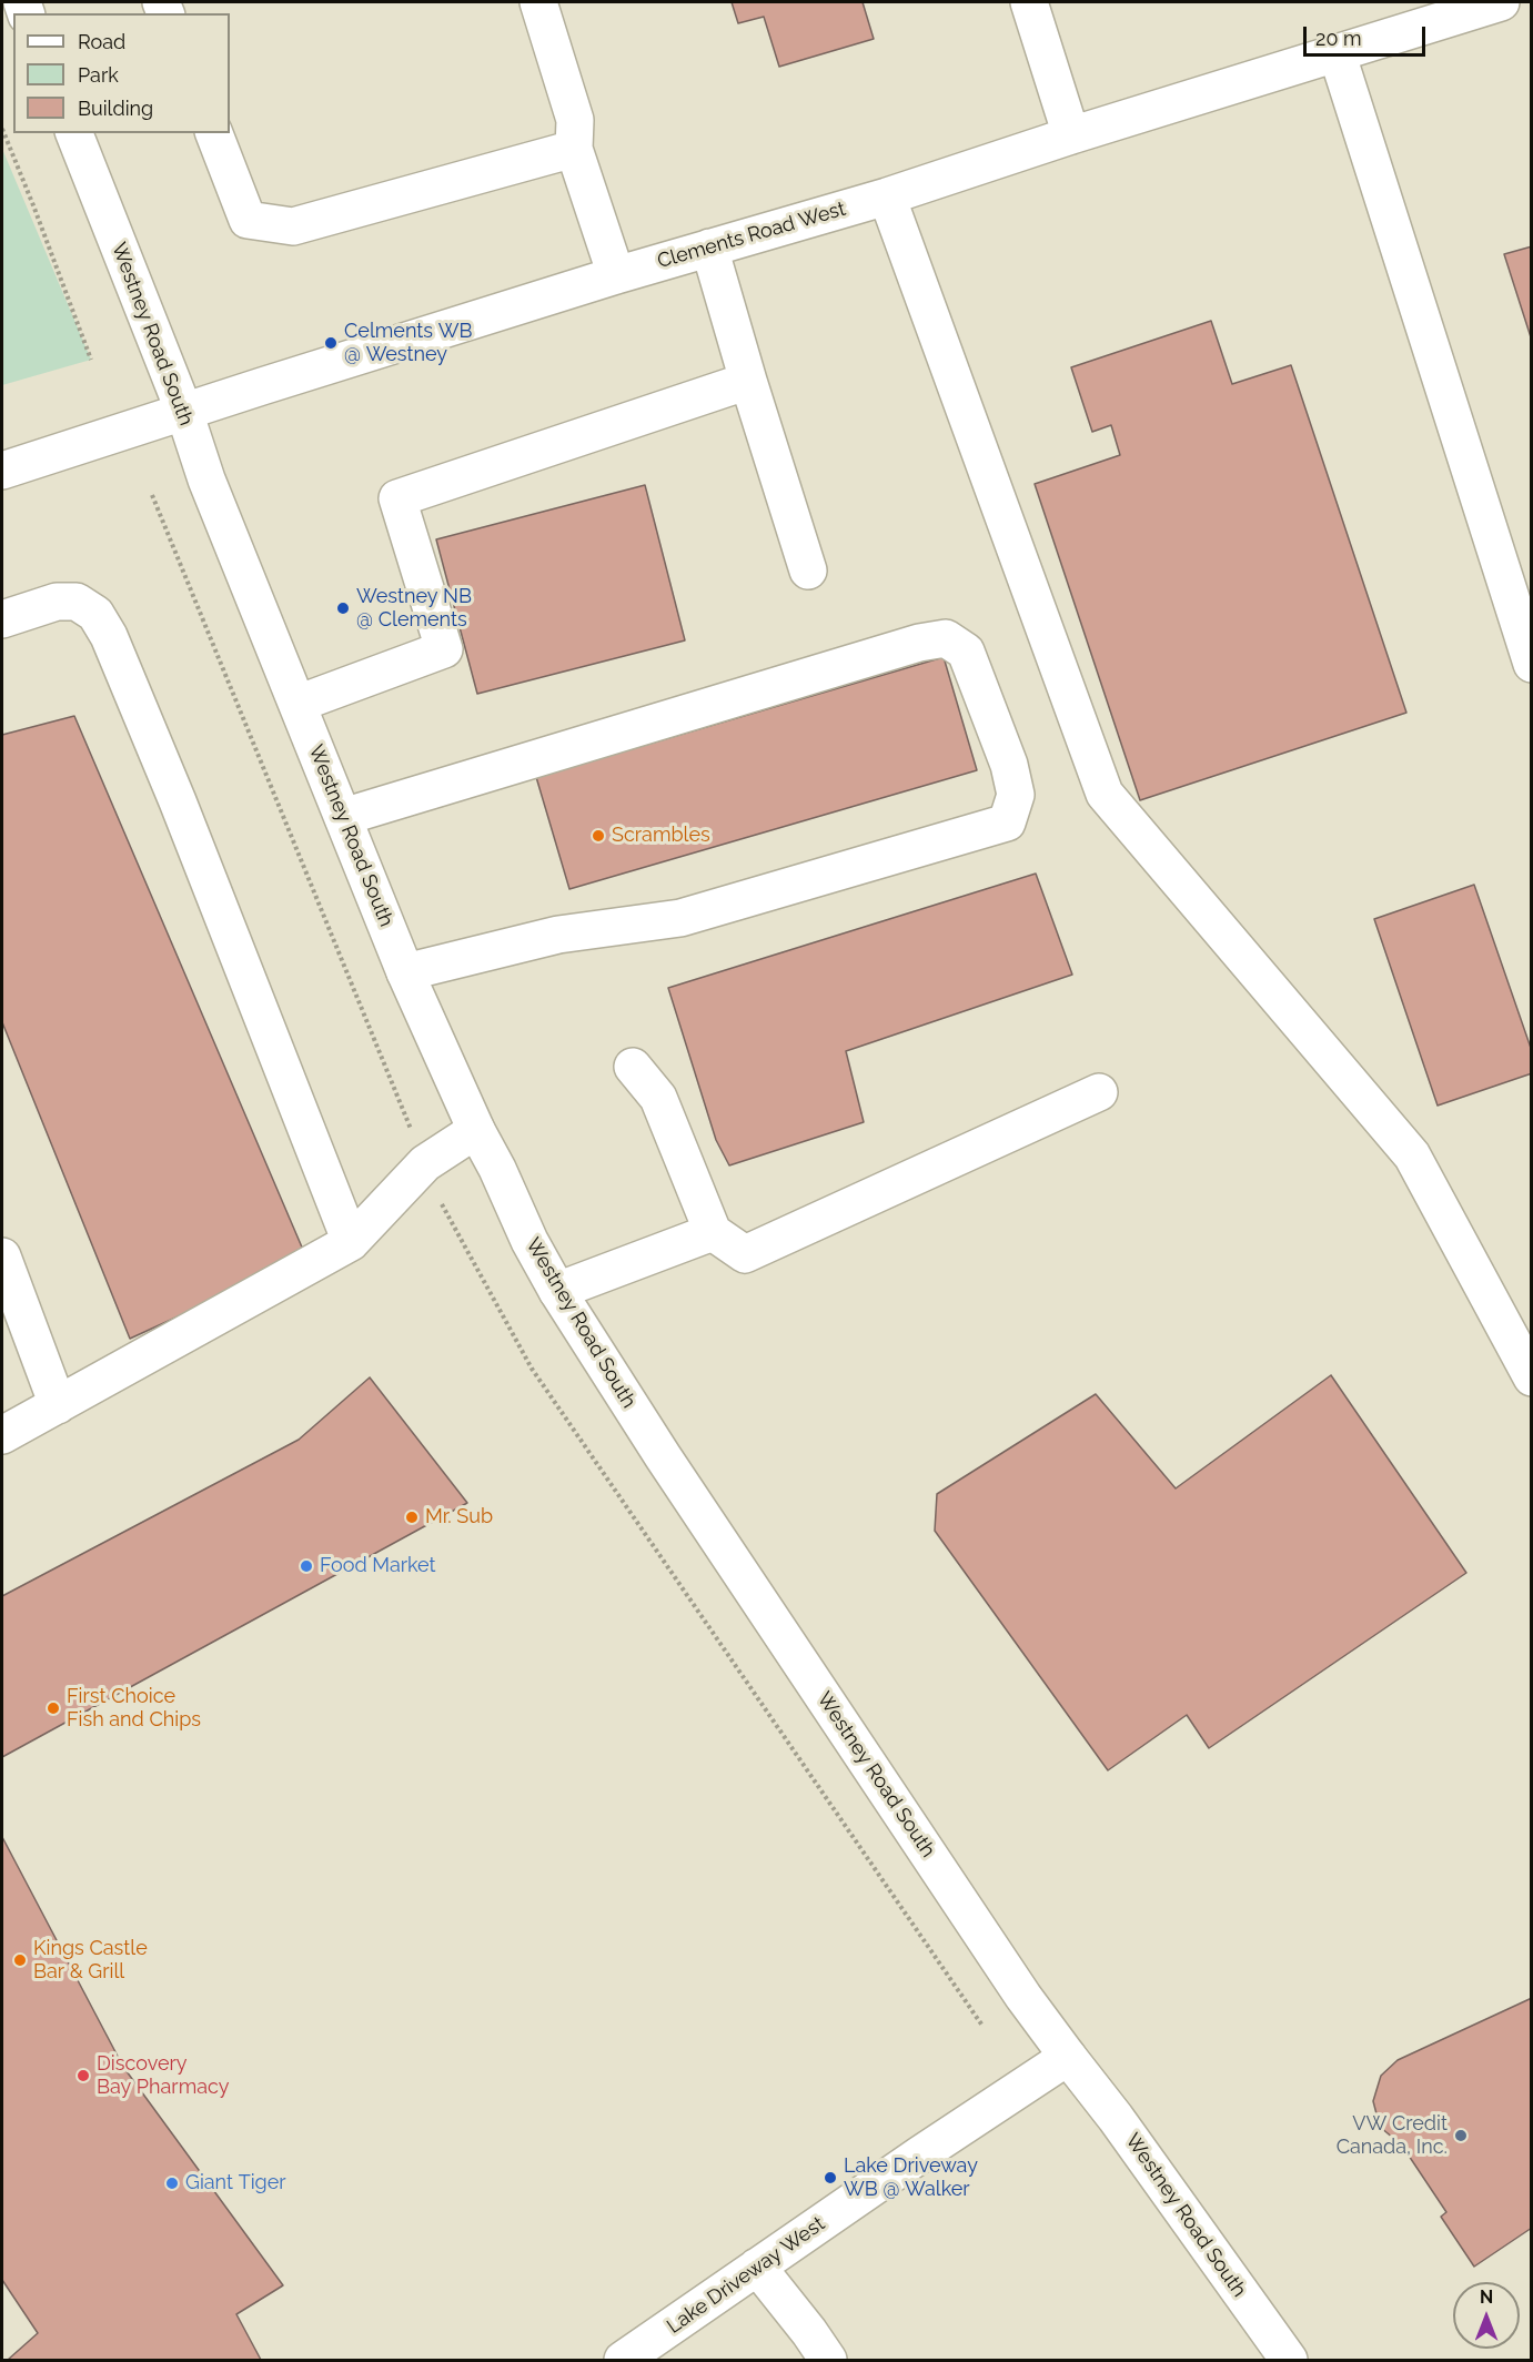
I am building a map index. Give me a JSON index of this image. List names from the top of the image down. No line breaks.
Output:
{"streets":{"main road":["Clements Road West","Westney Road South","Lake Driveway West"]},"crossings":[["Clements Road West","Westney Road South"],["Westney Road South","Lake Driveway West"]],"places":["Celments WB @ Westney","Westney NB @ Clements","Scrambles","Mr. Sub","Food Market","First Choice Fish and Chips","Kings Castle Bar & Grill","Discovery Bay Pharmacy","VW Credit Canada, Inc.","Lake Driveway WB @ Walker","Giant Tiger"],"legend":["Road","Park","Building"],"scale_bar":"20 m","north":"top"}
